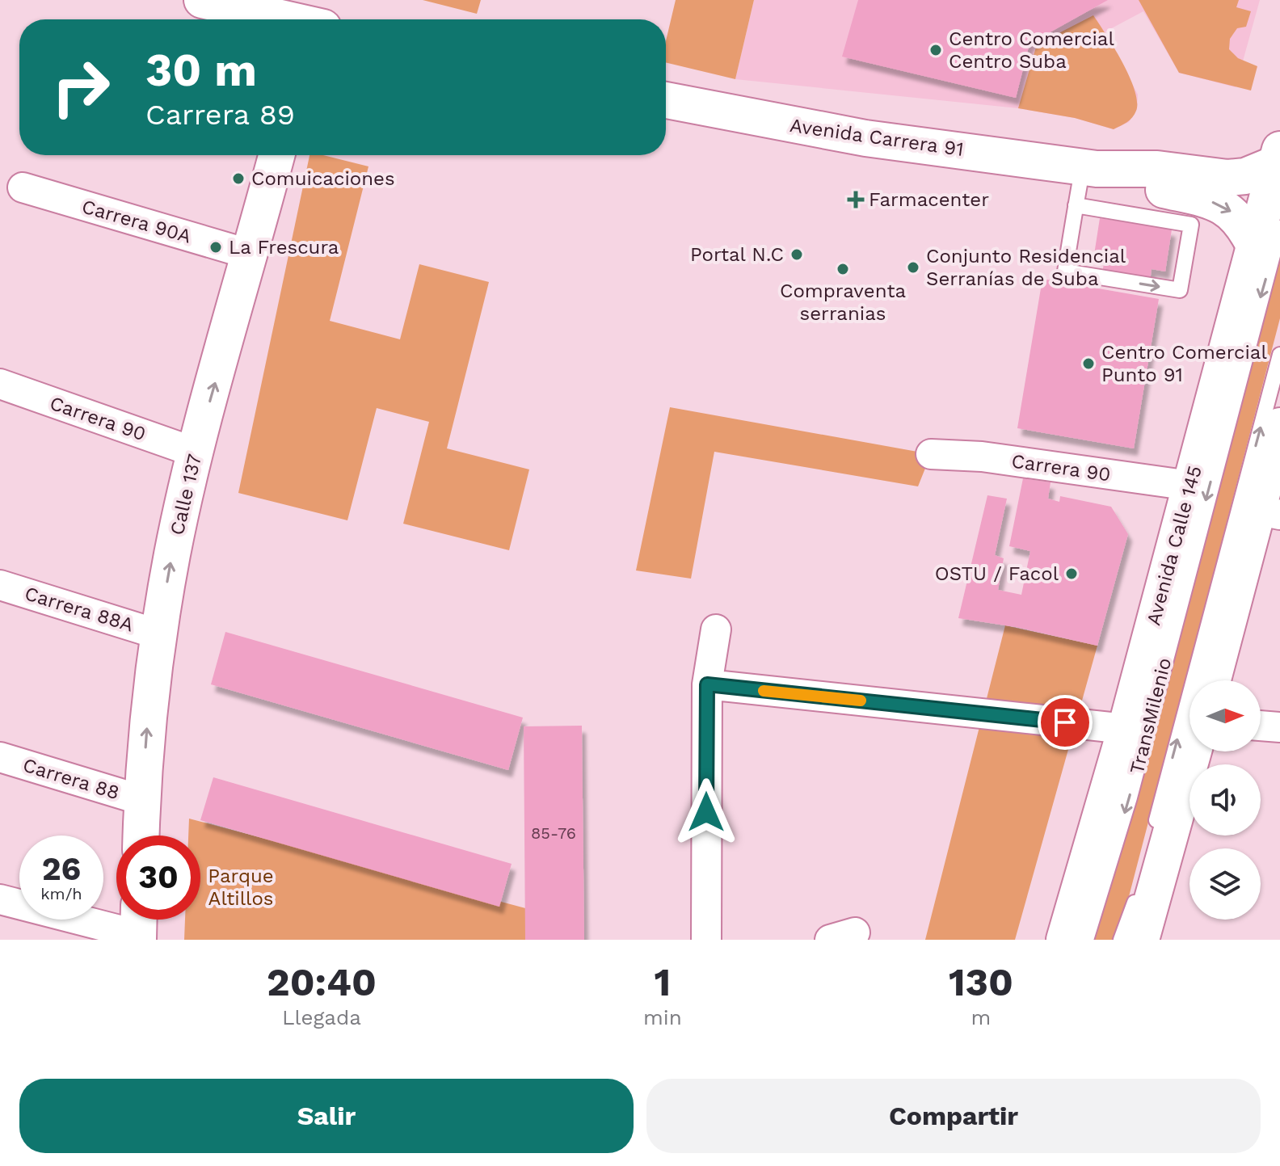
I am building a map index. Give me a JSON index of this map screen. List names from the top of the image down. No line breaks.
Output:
{"streets":{"main road":["Avenida Carrera 91","Calle 137","Avenida Calle 145"],"street":["Carrera 90A","Carrera 90","Carrera 88A","Carrera 88"],"lane":["TransMilenio"]},"crossings":[["Avenida Carrera 91","Avenida Calle 145"],["Avenida Carrera 91","TransMilenio"],["Carrera 90A","Calle 137"],["Carrera 90","Calle 137"],["Carrera 90","Avenida Calle 145"],["Calle 137","Carrera 88A"],["Calle 137","Carrera 88"],["Avenida Calle 145","TransMilenio"]],"one_way":["Calle 137"],"parks":["Parque Altillos"],"places":{"other":["Centro Comercial Centro Suba","Comuicaciones","La Frescura","Portal N.C","Conjunto Residencial Serranías de Suba","Compraventa serranias","Centro Comercial Punto 91","OSTU / Facol"],"health":["Farmacenter"]},"house_numbers":["85-76"],"north":"right","page":{"turn":["30 m","Carrera 89"],"speed":"26 km/h","limit":"30","eta":["20:40","Llegada","1","min","130","m"],"buttons":["Salir","Compartir"]}}
